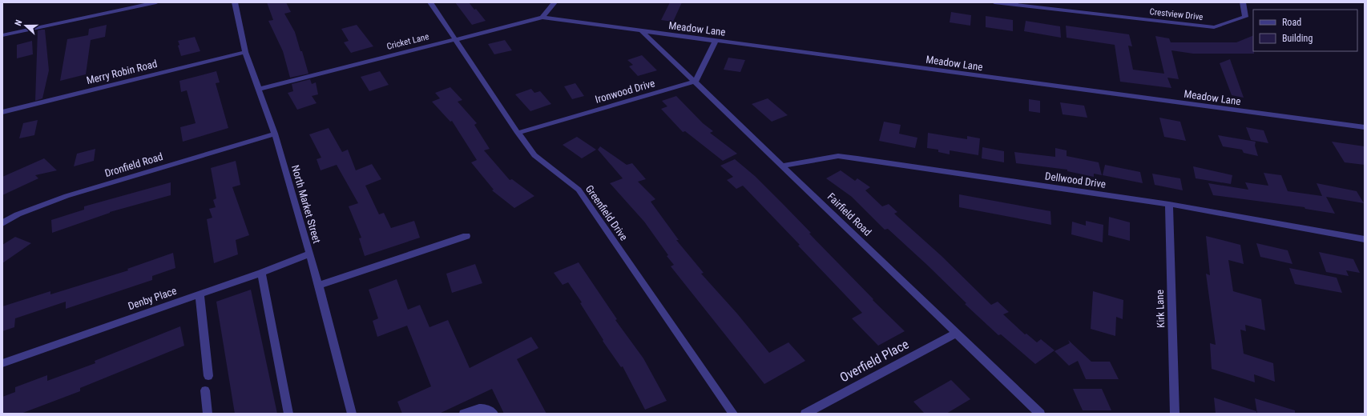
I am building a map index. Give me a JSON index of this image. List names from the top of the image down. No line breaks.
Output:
{"streets":{"street":["Crestview Drive","Meadow Lane","Cricket Lane","Merry Robin Road","Ironwood Drive","Dronfield Road","Dellwood Drive","North Market Street","Greenfield Drive","Fairfield Road","Denby Place","Kirk Lane","Overfield Place"]},"crossings":[["Meadow Lane","Cricket Lane"],["Meadow Lane","Fairfield Road"],["Cricket Lane","North Market Street"],["Cricket Lane","Greenfield Drive"],["Merry Robin Road","North Market Street"],["Ironwood Drive","Greenfield Drive"],["Ironwood Drive","Fairfield Road"],["Dronfield Road","North Market Street"],["Dellwood Drive","Fairfield Road"],["Dellwood Drive","Kirk Lane"],["North Market Street","Denby Place"],["Fairfield Road","Overfield Place"]],"legend":["Road","Building"],"north":"left"}
